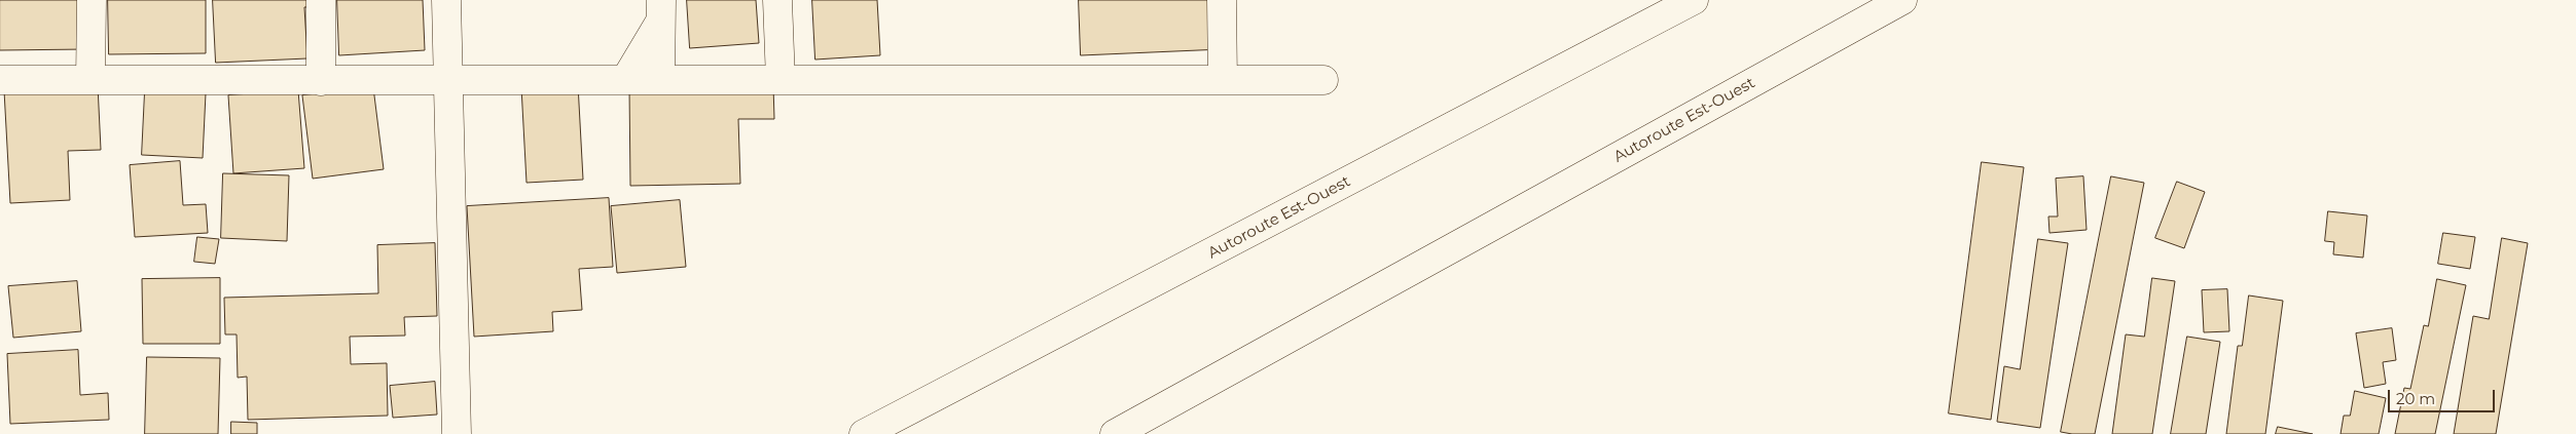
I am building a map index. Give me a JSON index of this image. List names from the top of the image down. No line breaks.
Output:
{"streets":{"main road":["Autoroute Est-Ouest"]},"scale_bar":"20 m"}
